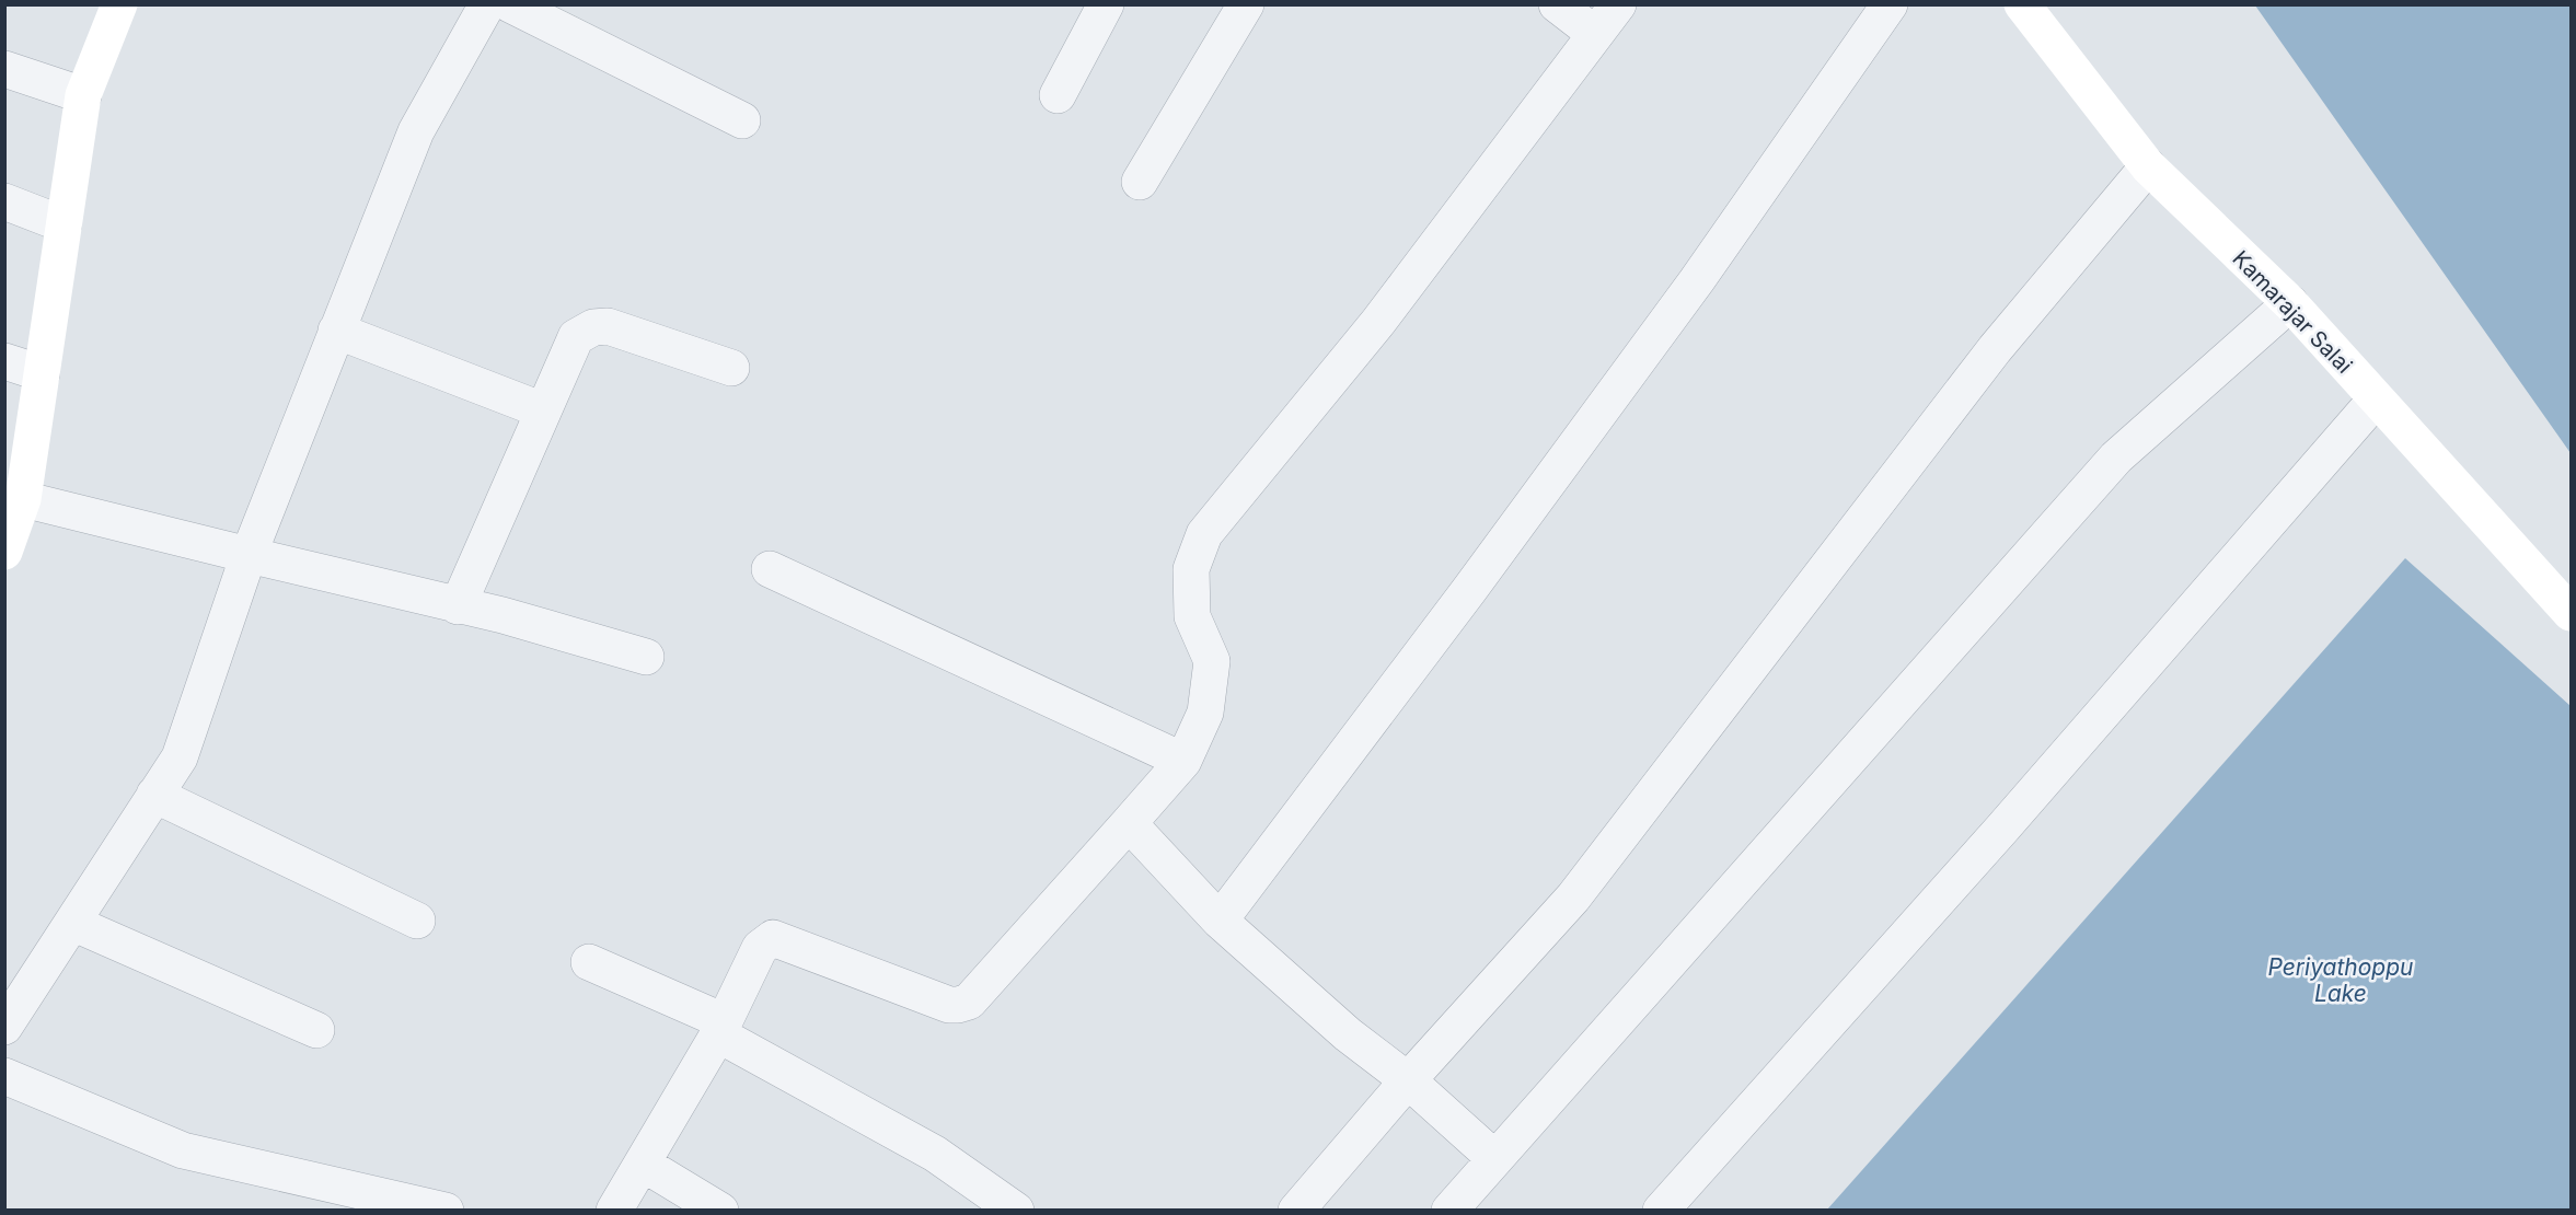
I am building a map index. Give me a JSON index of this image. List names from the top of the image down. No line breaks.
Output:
{"streets":{"main road":["Kamarajar Salai"]},"water":["Periyathoppu Lake"]}
